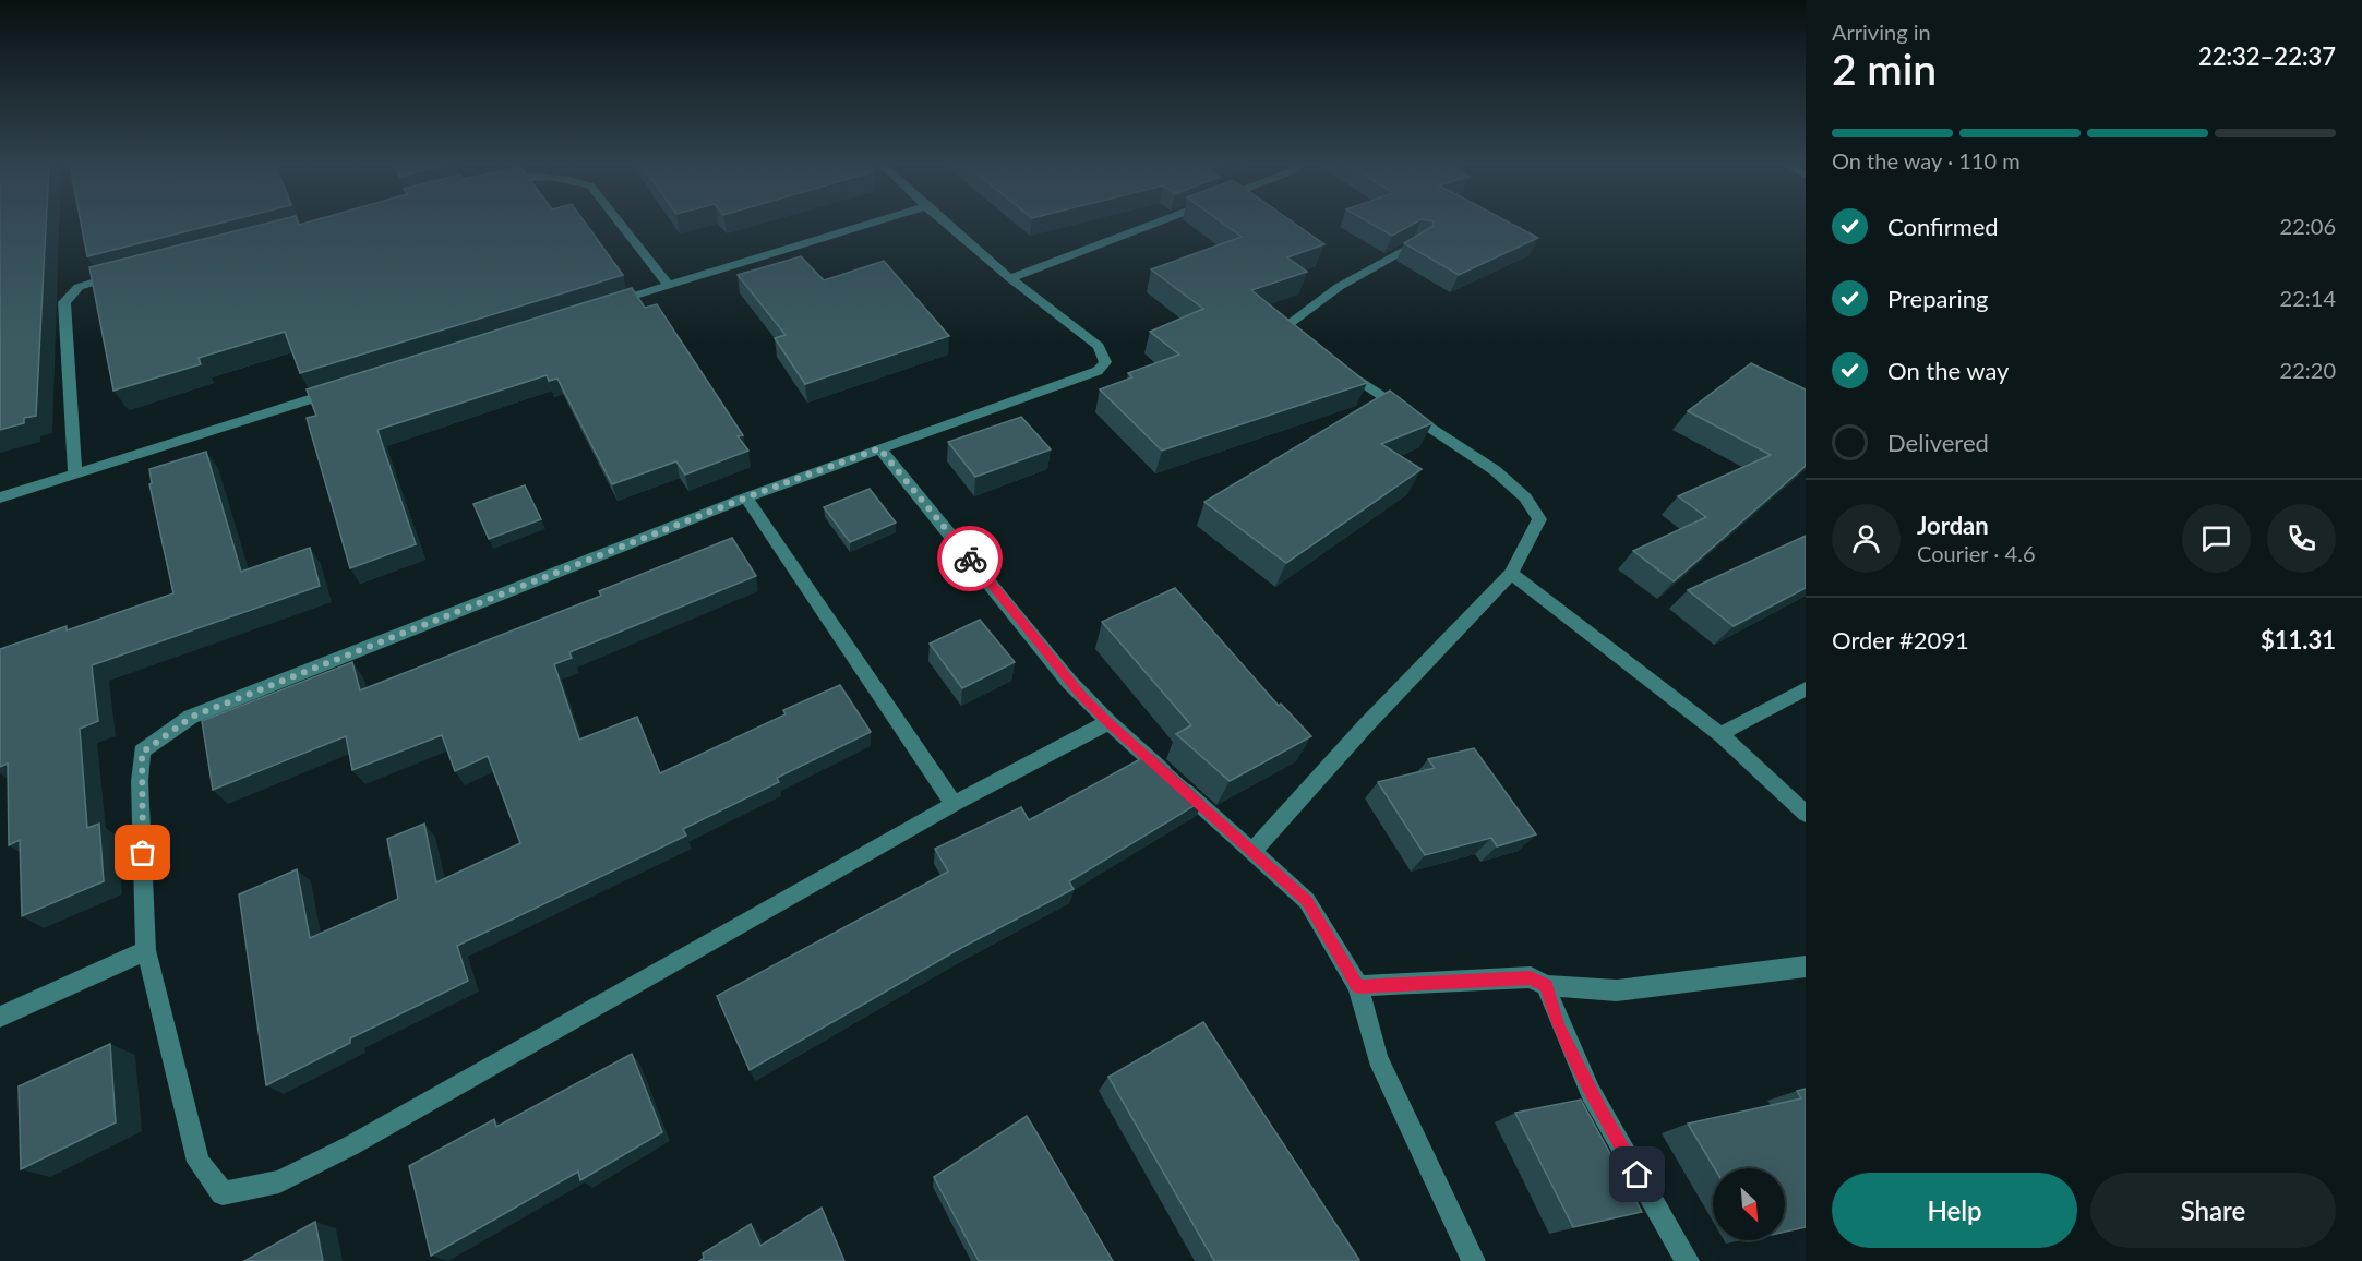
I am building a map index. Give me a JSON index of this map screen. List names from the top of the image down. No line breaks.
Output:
{"north":"bottom right","page":{"heading":["2 min","Arriving in","22:32–22:37"],"panel":["Jordan","Courier · 4.6","Order #2091","$11.31"],"bar":"On the way · 110 m","list":[["Confirmed","22:06"],["Preparing","22:14"],["On the way","22:20"],"Delivered"],"buttons":["Help","Share"]}}
